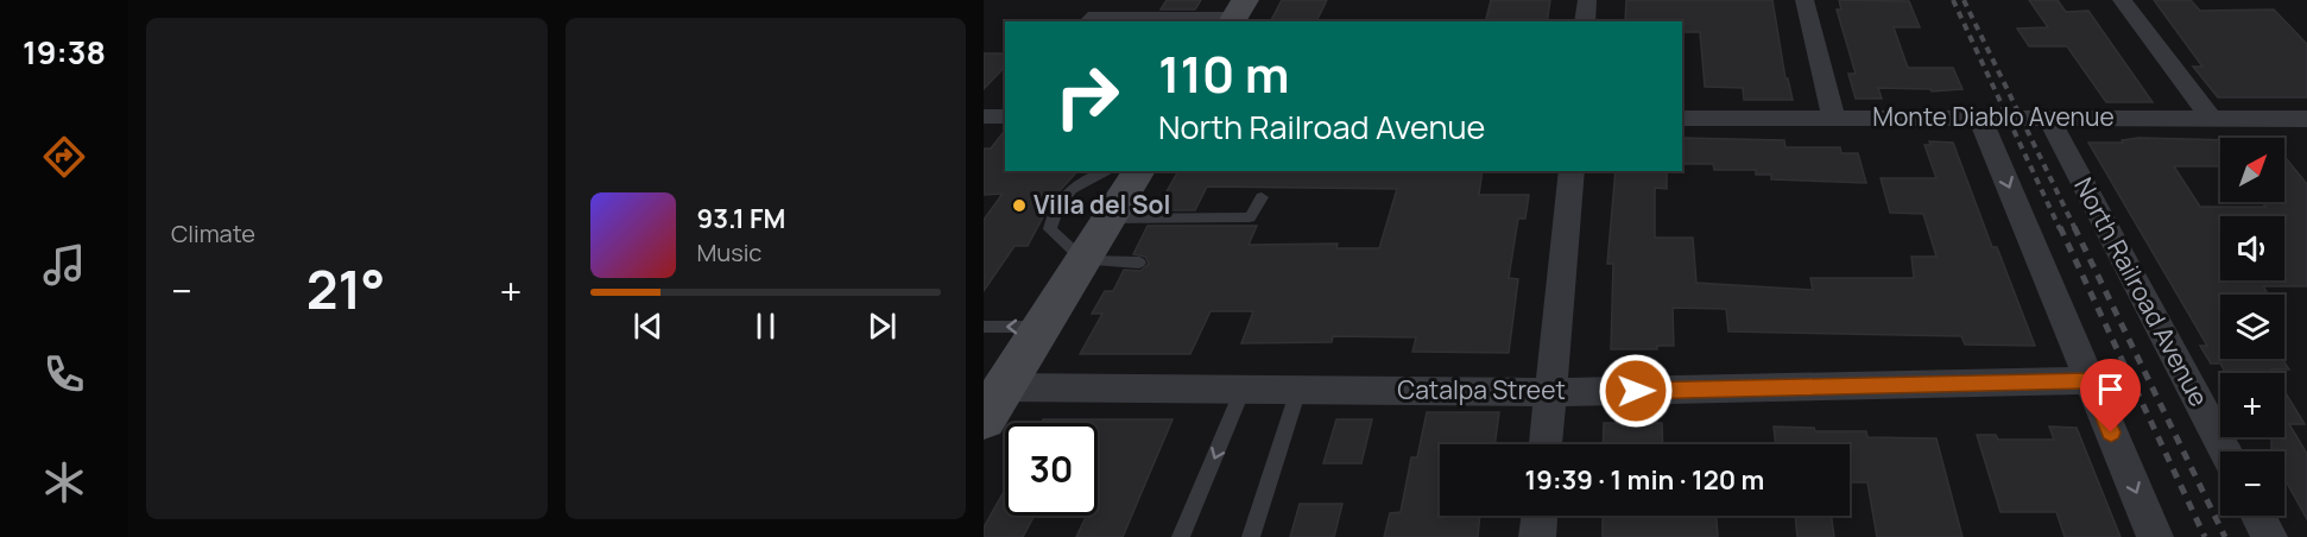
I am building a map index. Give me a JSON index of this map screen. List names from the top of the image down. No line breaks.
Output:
{"streets":{"street":["Monte Diablo Avenue","North Railroad Avenue","Catalpa Street"]},"crossings":[["Monte Diablo Avenue","North Railroad Avenue"]],"places":["Villa del Sol"],"north":"top right","page":{"tabs":"19:38","tile":"Climate","turn":["110 m","North Railroad Avenue"],"map_buttons":["+","−"],"song":["93.1 FM","Music"],"heat":["−","21°","+"],"limit":"30","trip":"19:39 · 1 min · 120 m"}}
